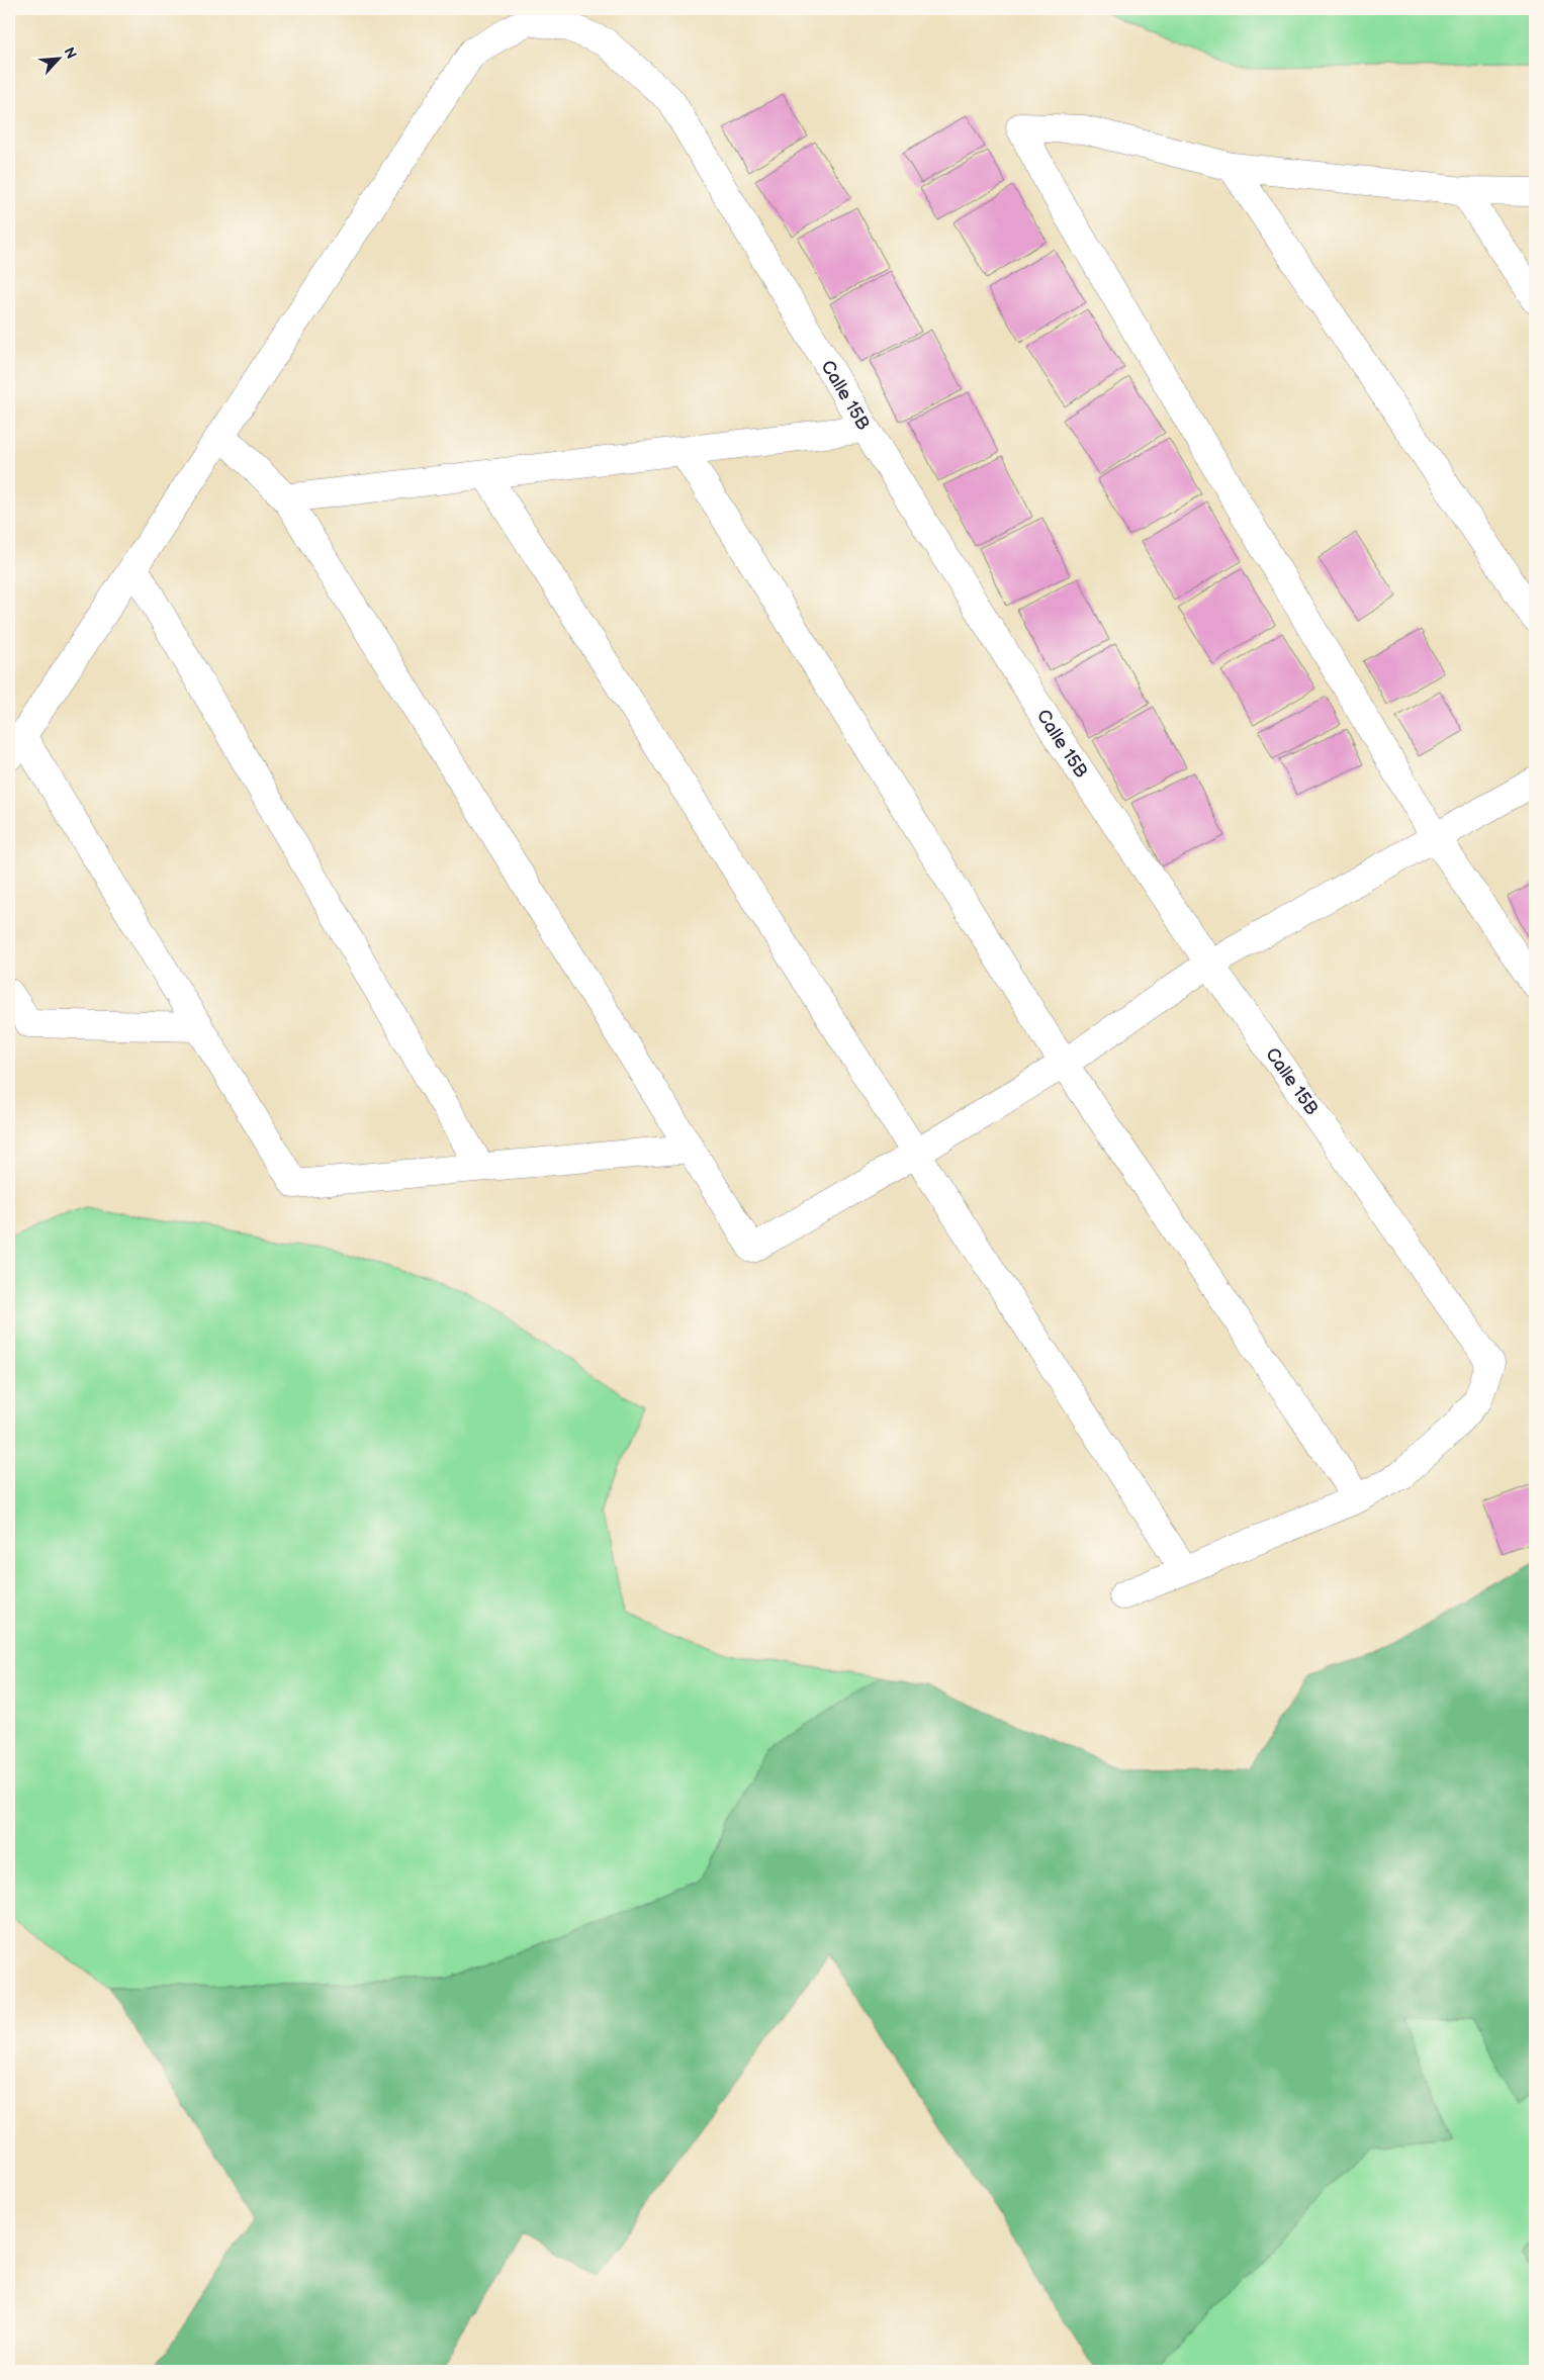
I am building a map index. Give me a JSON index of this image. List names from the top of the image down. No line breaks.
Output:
{"streets":{"street":["Calle 15B"]},"north":"top right"}
